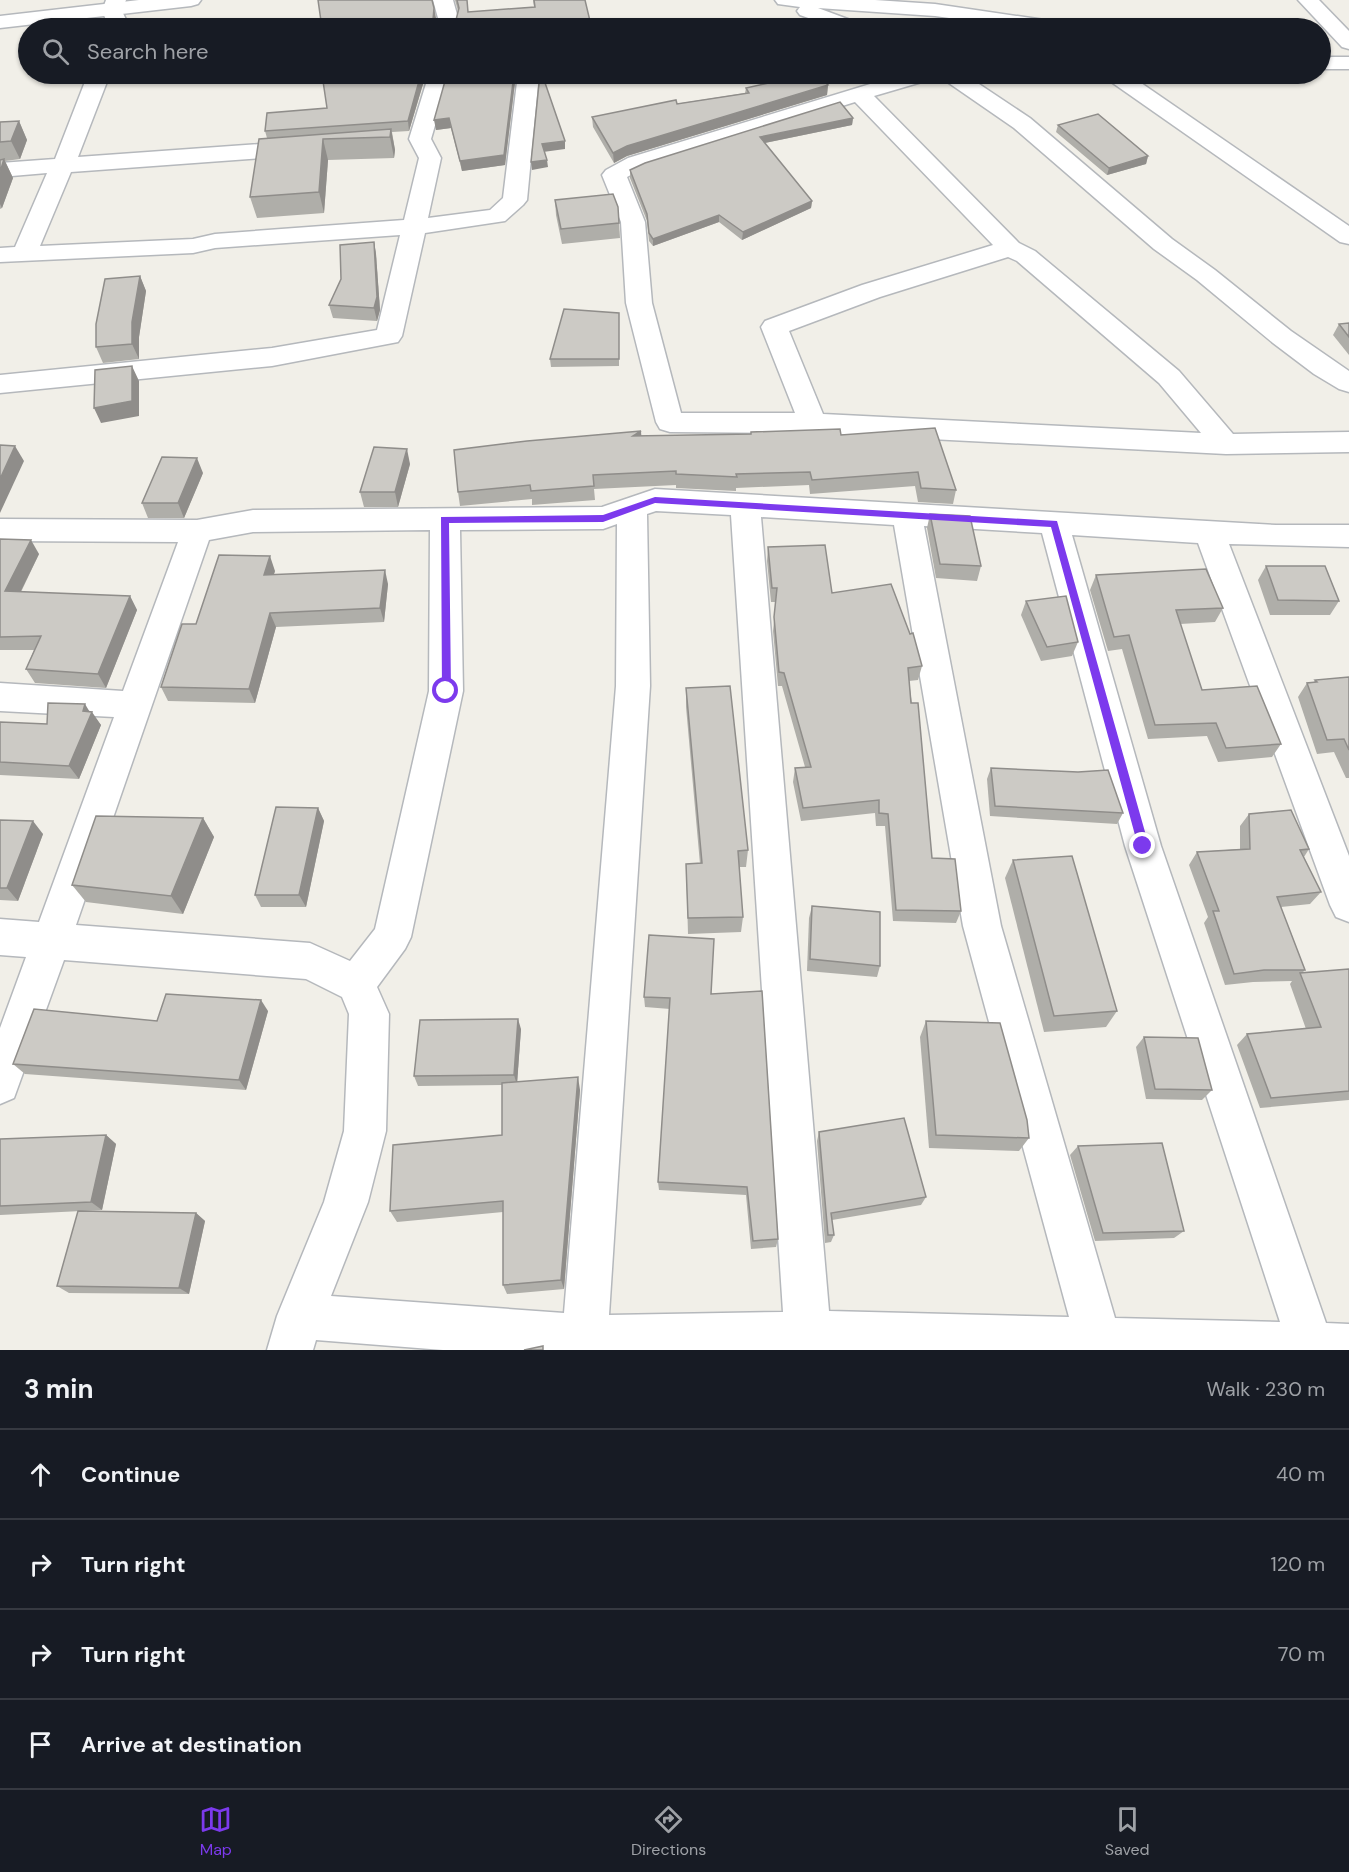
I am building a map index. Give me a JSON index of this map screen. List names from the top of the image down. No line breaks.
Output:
{"page":{"search":"Search here","heading":["3 min","Walk · 230 m"],"list":[["Continue","40 m"],["Turn right","120 m"],["Turn right","70 m"],"Arrive at destination"],"nav":["Map","Directions","Saved"]}}
